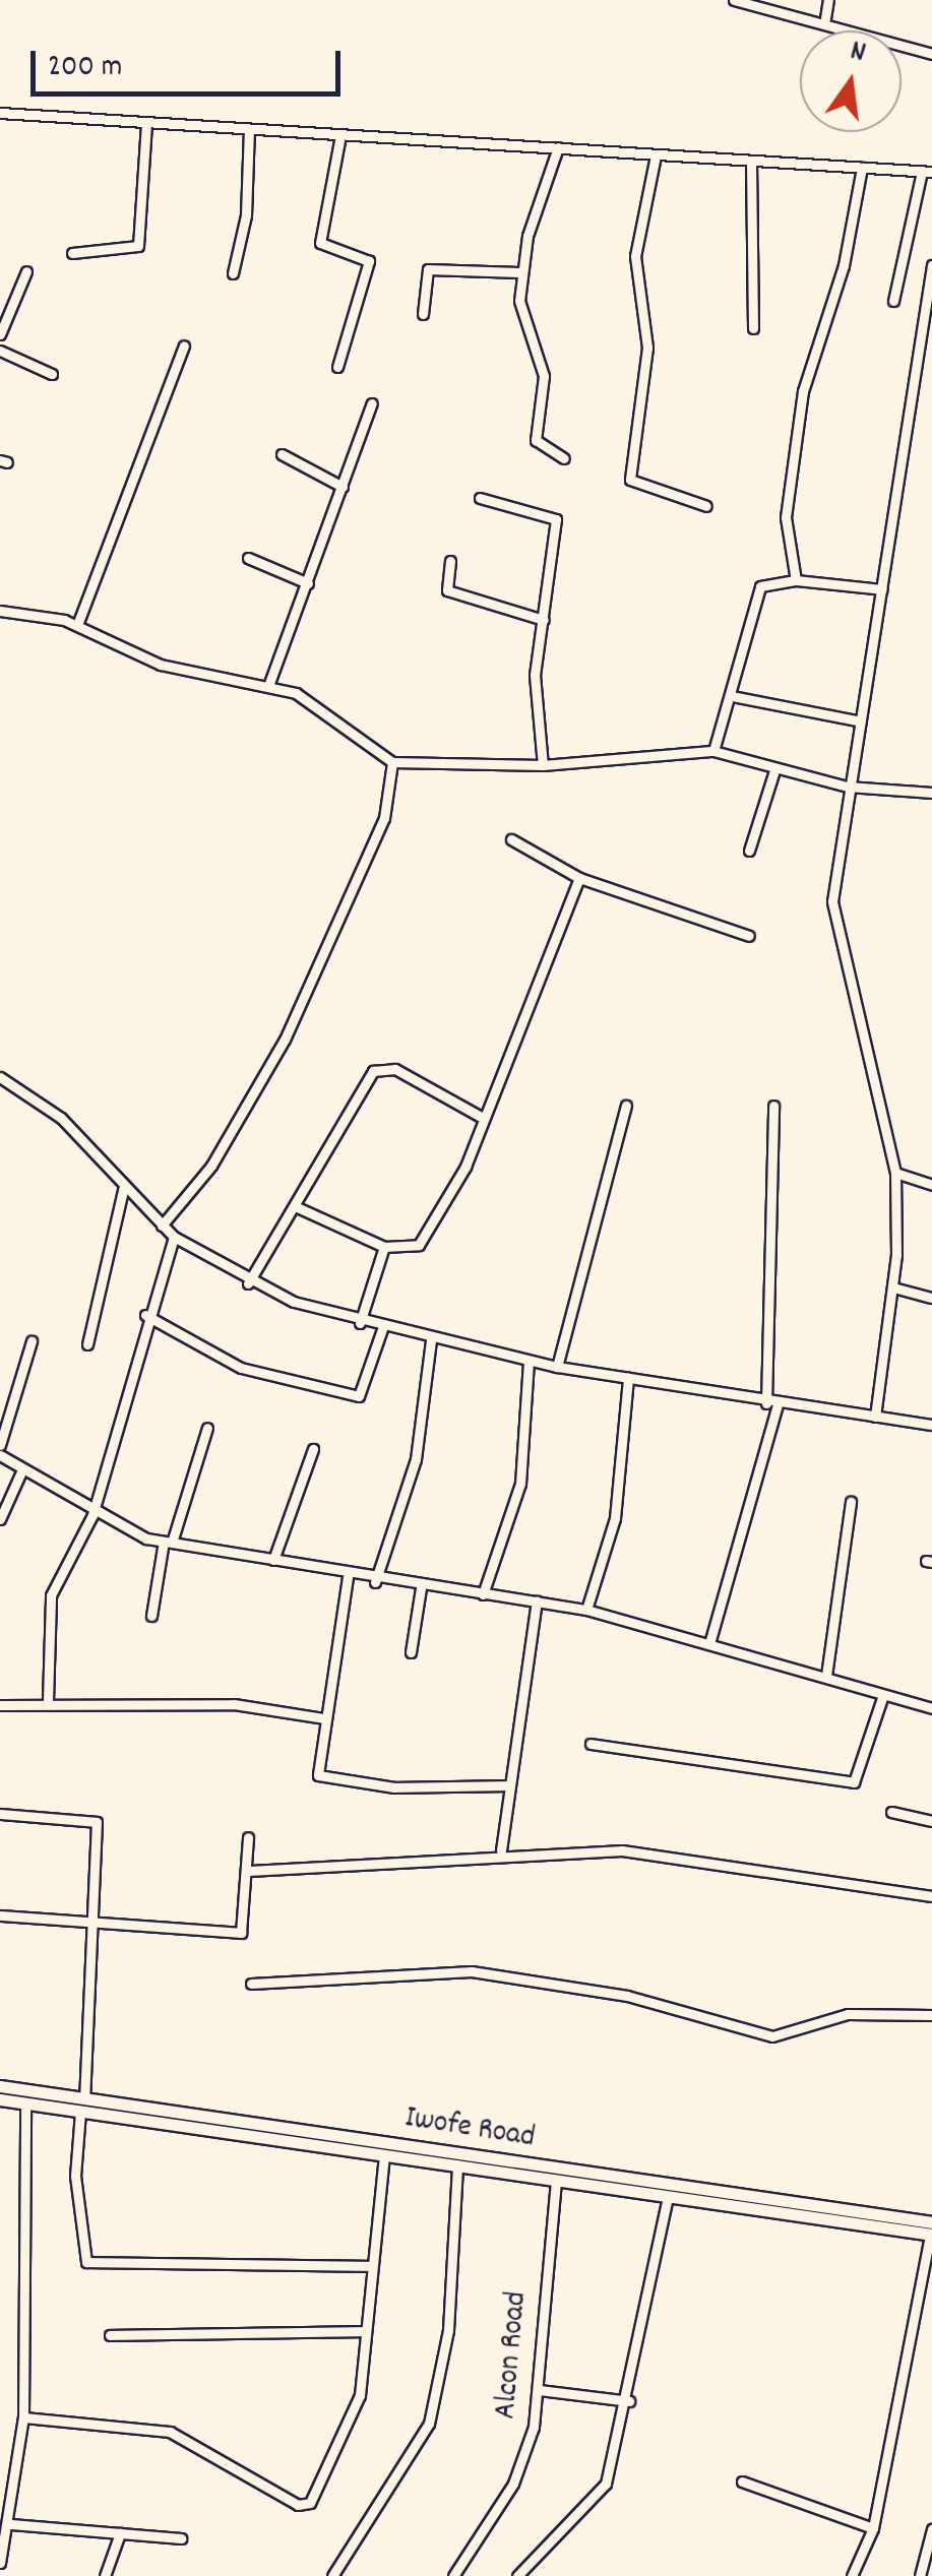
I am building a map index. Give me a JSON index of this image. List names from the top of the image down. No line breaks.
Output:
{"streets":{"street":["Iwofe Road","Alcon Road"]},"crossings":[["Iwofe Road","Alcon Road"]],"scale_bar":"200 m","north":"top"}
